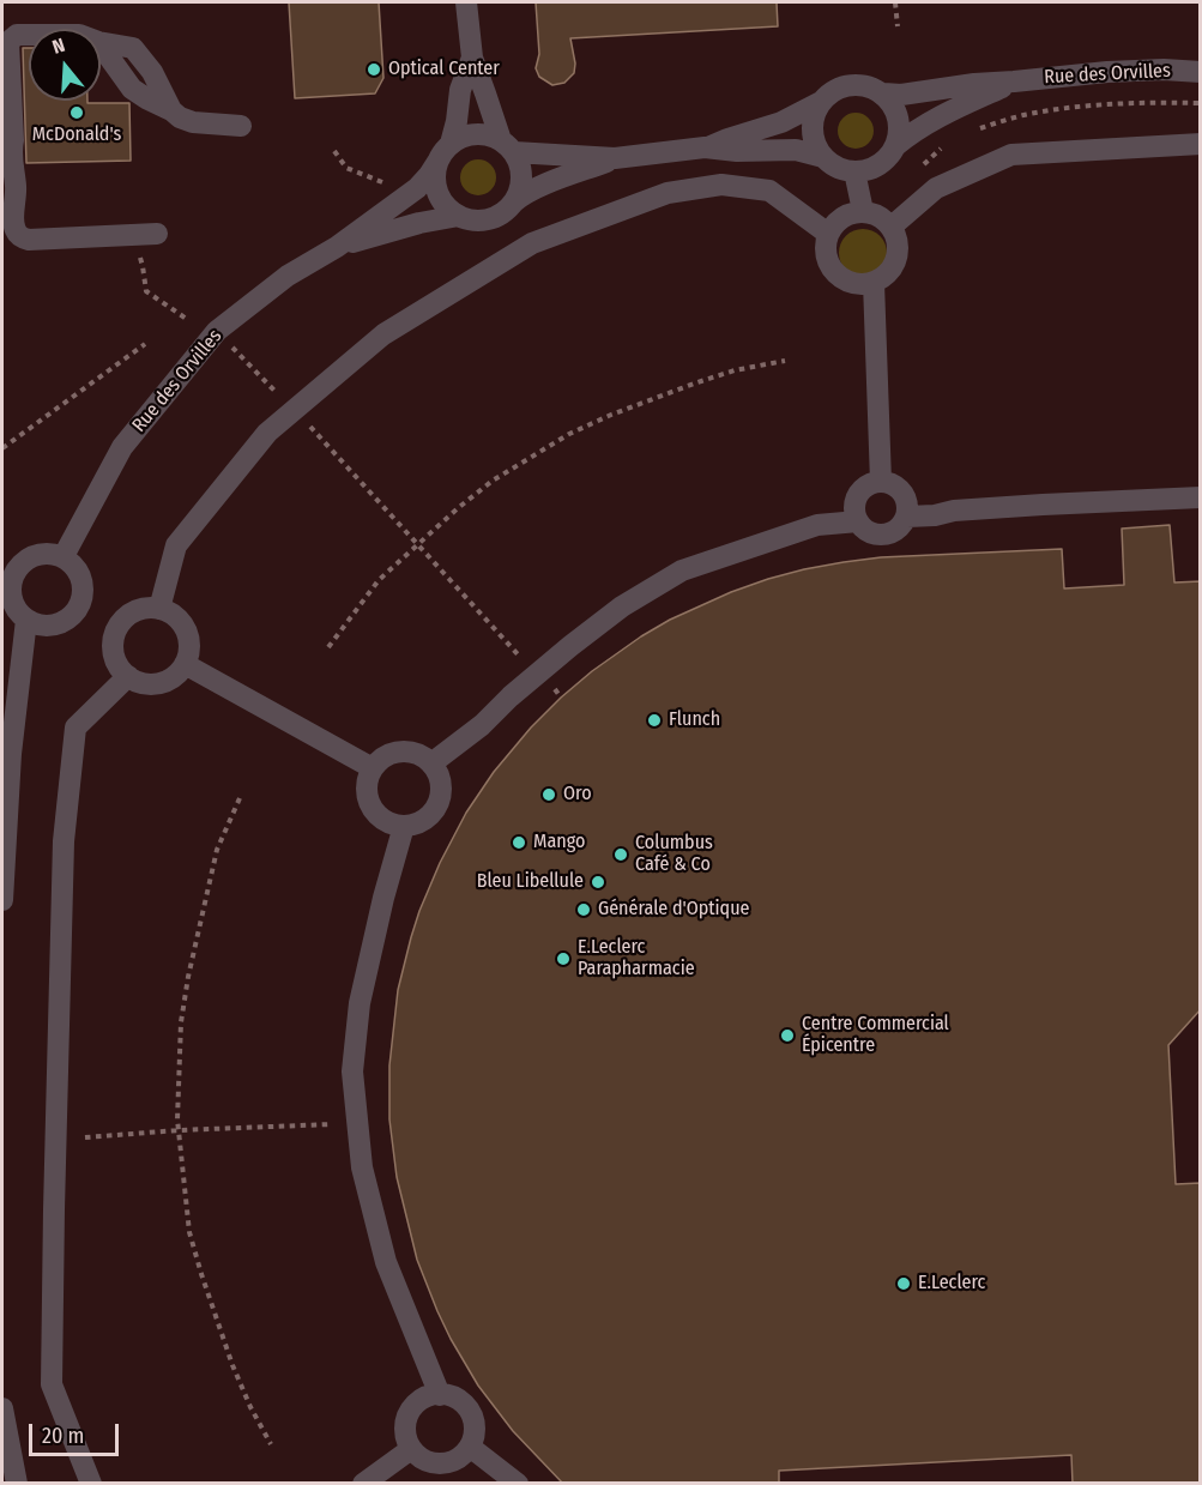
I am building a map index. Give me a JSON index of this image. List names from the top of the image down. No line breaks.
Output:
{"streets":{"street":["Rue des Orvilles"]},"places":["Optical Center","McDonald's","Flunch","Oro","Mango","Columbus Café & Co","Bleu Libellule","Générale d'Optique","E.Leclerc Parapharmacie","Centre Commercial Épicentre","E.Leclerc"],"scale_bar":"20 m","north":"top"}
